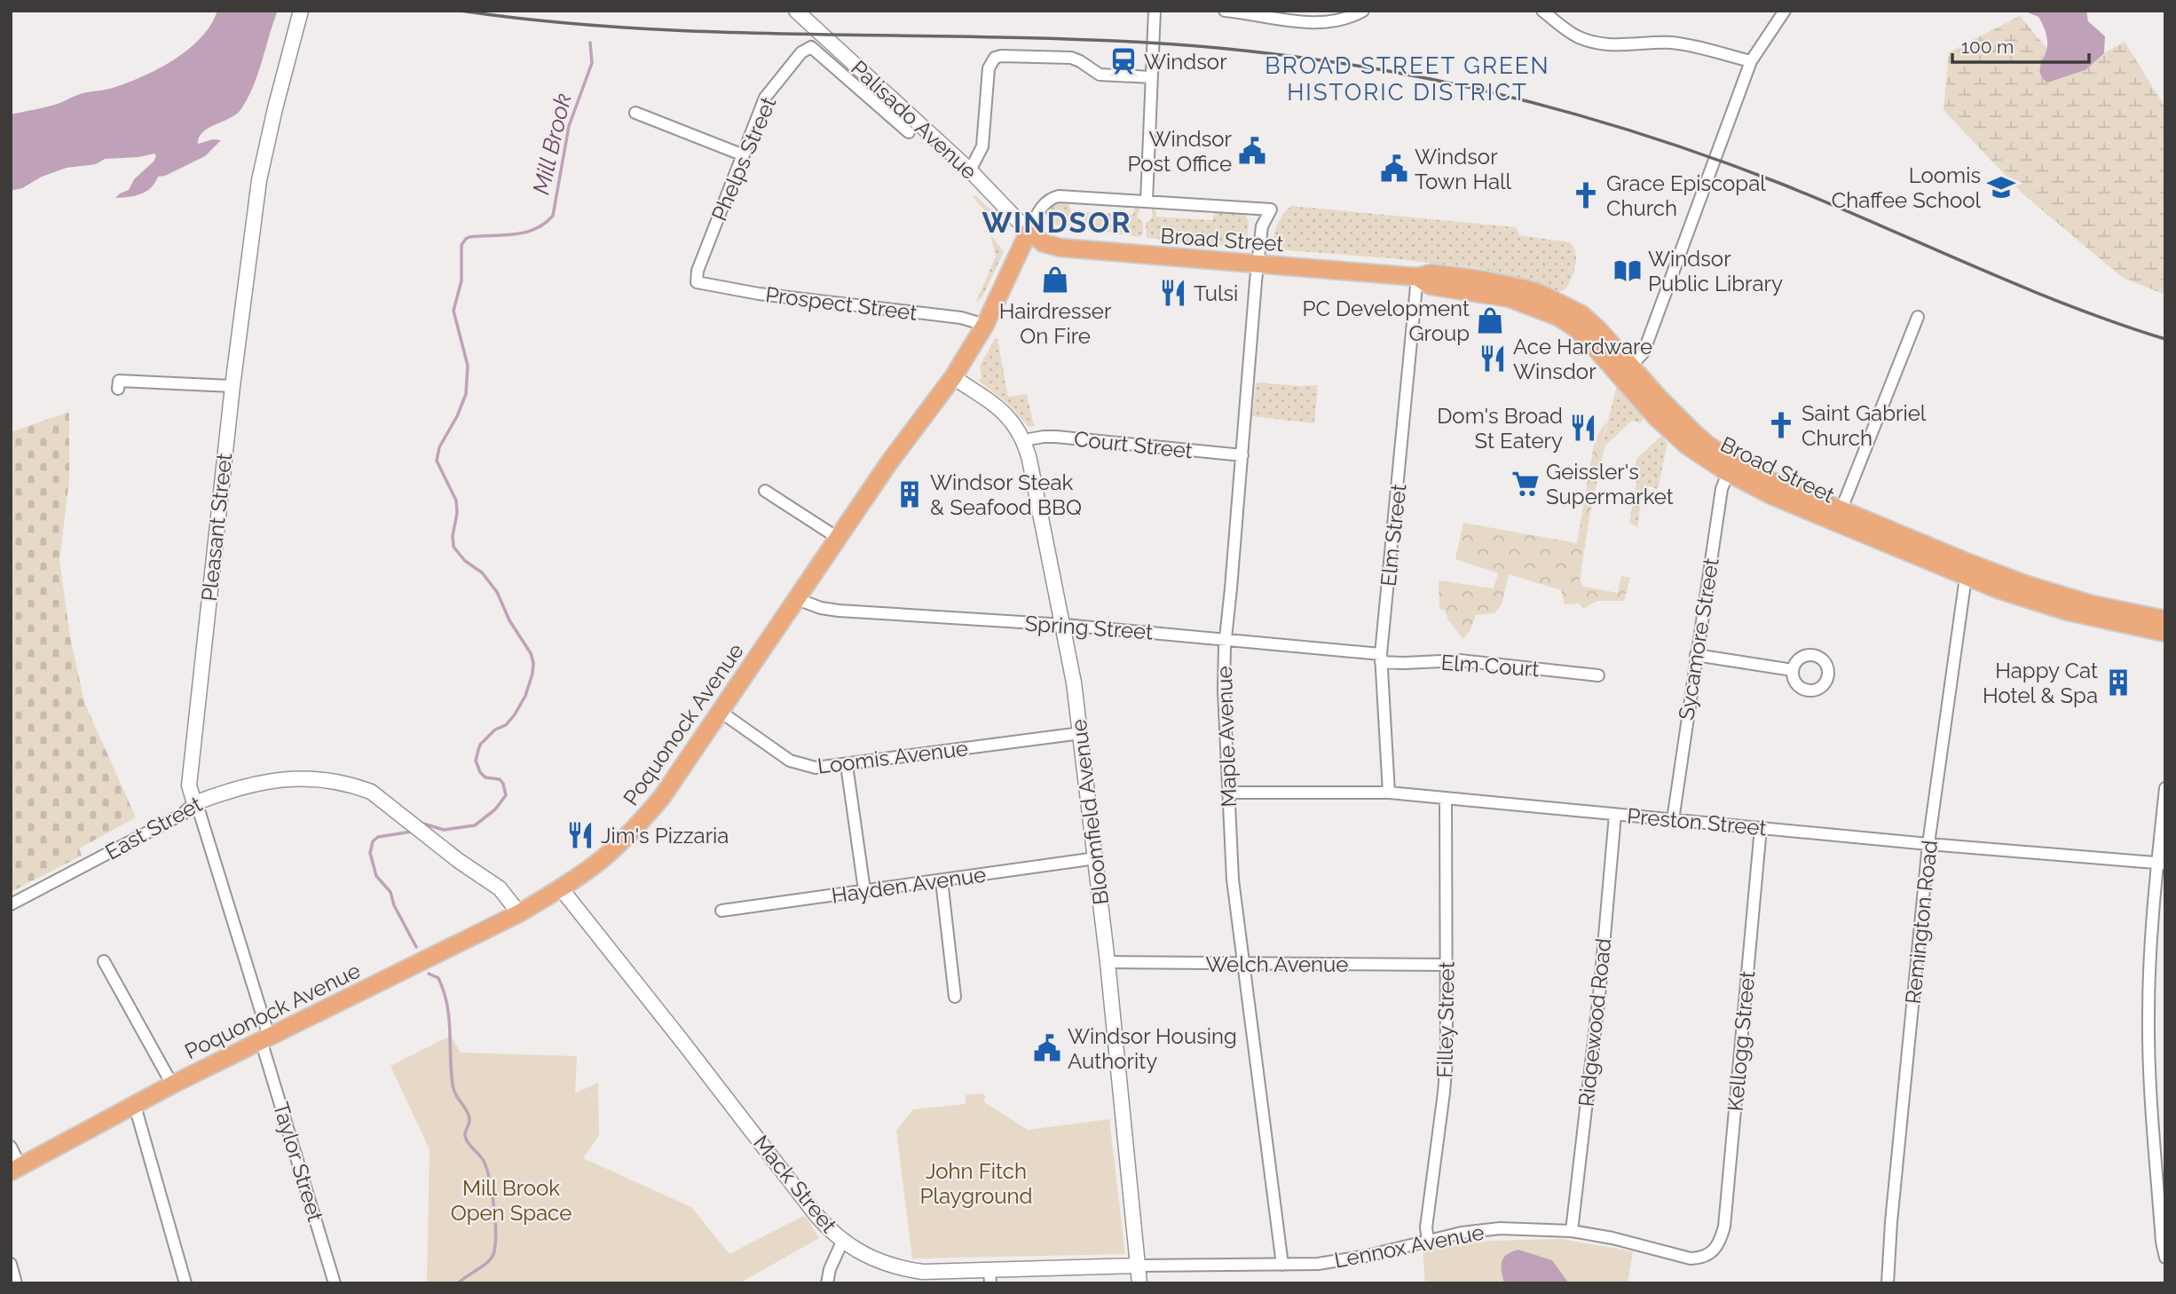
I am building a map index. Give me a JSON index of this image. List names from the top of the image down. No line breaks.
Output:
{"streets":{"main road":["Broad Street","Poquonock Avenue"],"street":["Palisado Avenue","Phelps Street","Prospect Street","Court Street","Pleasant Street","Elm Street","Spring Street","Sycamore Street","Elm Court","Maple Avenue","Loomis Avenue","Bloomfield Avenue","Preston Street","East Street","Hayden Avenue","Remington Road","Welch Avenue","Filley Street","Ridgewood Road","Kellogg Street","Taylor Street","Mack Street","Lennox Avenue"]},"crossings":[["Palisado Avenue","Broad Street"],["Palisado Avenue","Poquonock Avenue"],["Phelps Street","Prospect Street"],["Broad Street","Elm Street"],["Broad Street","Sycamore Street"],["Broad Street","Poquonock Avenue"],["Broad Street","Maple Avenue"],["Broad Street","Remington Road"],["Prospect Street","Poquonock Avenue"],["Court Street","Maple Avenue"],["Court Street","Bloomfield Avenue"],["Pleasant Street","Poquonock Avenue"],["Pleasant Street","East Street"],["Pleasant Street","Taylor Street"],["Elm Street","Spring Street"],["Elm Street","Elm Court"],["Elm Street","Preston Street"],["Spring Street","Elm Court"],["Spring Street","Poquonock Avenue"],["Spring Street","Maple Avenue"],["Spring Street","Bloomfield Avenue"],["Sycamore Street","Preston Street"],["Poquonock Avenue","Loomis Avenue"],["Poquonock Avenue","Bloomfield Avenue"],["Poquonock Avenue","East Street"],["Poquonock Avenue","Taylor Street"],["Poquonock Avenue","Mack Street"],["Maple Avenue","Preston Street"],["Maple Avenue","Welch Avenue"],["Maple Avenue","Lennox Avenue"],["Loomis Avenue","Bloomfield Avenue"],["Bloomfield Avenue","Hayden Avenue"],["Bloomfield Avenue","Welch Avenue"],["Bloomfield Avenue","Mack Street"],["Bloomfield Avenue","Lennox Avenue"],["Preston Street","Remington Road"],["Preston Street","Filley Street"],["Preston Street","Ridgewood Road"],["Preston Street","Kellogg Street"],["Welch Avenue","Filley Street"],["Filley Street","Lennox Avenue"],["Ridgewood Road","Lennox Avenue"],["Kellogg Street","Lennox Avenue"],["Mack Street","Lennox Avenue"]],"districts":["BROAD STREET GREEN HISTORIC DISTRICT","WINDSOR"],"water":["Mill Brook"],"parks":["John Fitch Playground","Mill Brook Open Space"],"places":{"station":["Windsor"],"public building":["Windsor Post Office","Windsor Town Hall","Windsor Housing Authority"],"school or university":["Loomis Chaffee School"],"church":["Grace Episcopal Church","Saint Gabriel Church"],"library":["Windsor Public Library"],"shop":["Hairdresser On Fire","PC Development Group"],"restaurant":["Tulsi","Ace Hardware Winsdor","Dom's Broad St Eatery","Jim's Pizzaria"],"supermarket":["Geissler's Supermarket"],"building":["Windsor Steak & Seafood BBQ","Happy Cat Hotel & Spa"]},"scale_bar":"100 m"}
